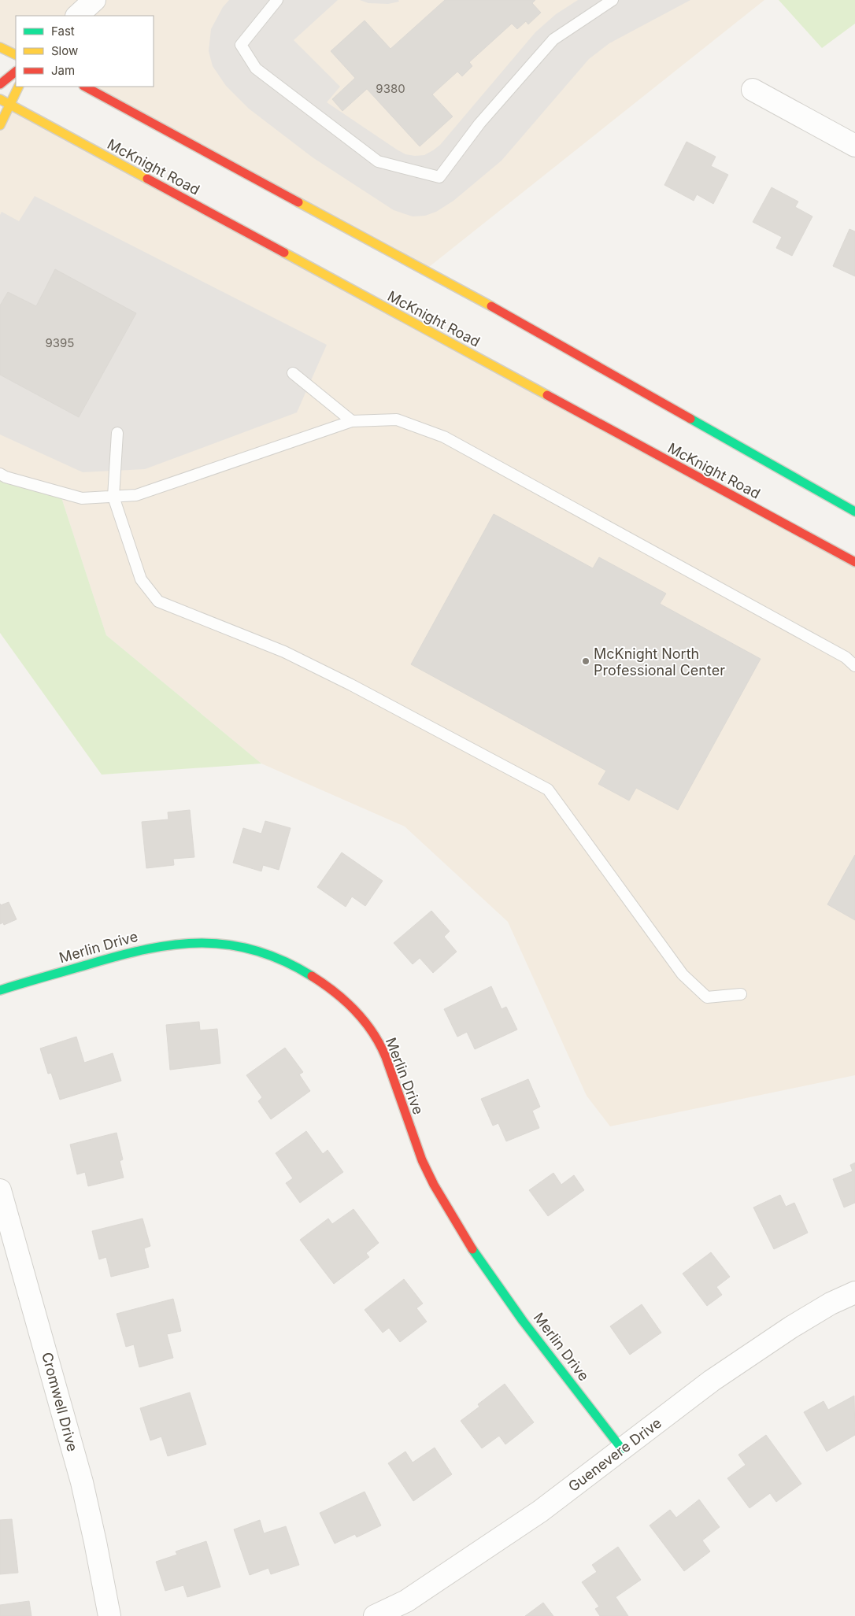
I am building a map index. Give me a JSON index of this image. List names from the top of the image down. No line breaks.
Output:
{"streets":{"main road":["McKnight Road","Merlin Drive"],"street":["Cromwell Drive","Guenevere Drive"]},"crossings":[["Merlin Drive","Guenevere Drive"]],"places":["McKnight North Professional Center"],"house_numbers":["9380","9395"],"legend":["Fast","Slow","Jam"]}
